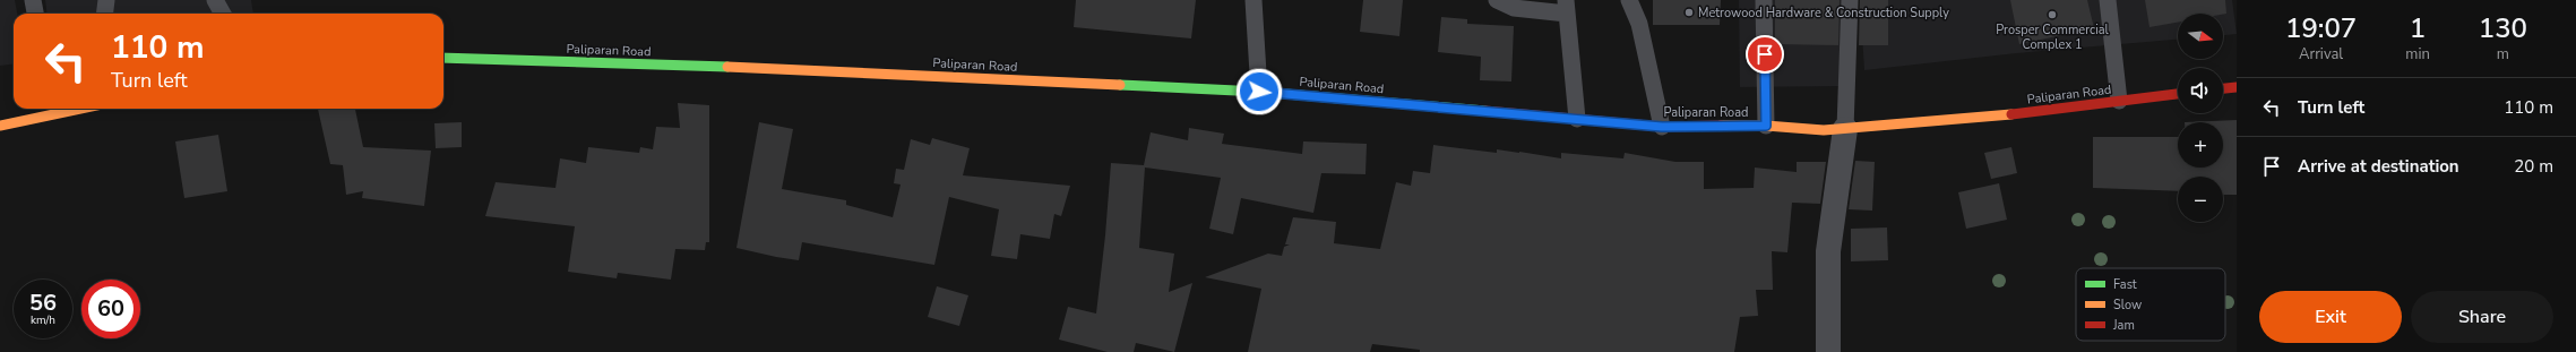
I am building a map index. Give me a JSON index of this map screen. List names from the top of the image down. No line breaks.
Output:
{"streets":{"main road":["Paliparan Road"]},"places":["Metrowood Hardware & Construction Supply","Prosper Commercial Complex 1"],"legend":["Fast","Slow","Jam"],"north":"right","page":{"eta":["19:07","Arrival","1","min","130","m"],"map_buttons":["+","−"],"turn":["110 m","Turn left"],"list":[{"name":"Turn left","value":"110 m"},{"name":"Arrive at destination","value":"20 m"}],"speed":"56 km/h","limit":"60","buttons":["Exit","Share"]}}
